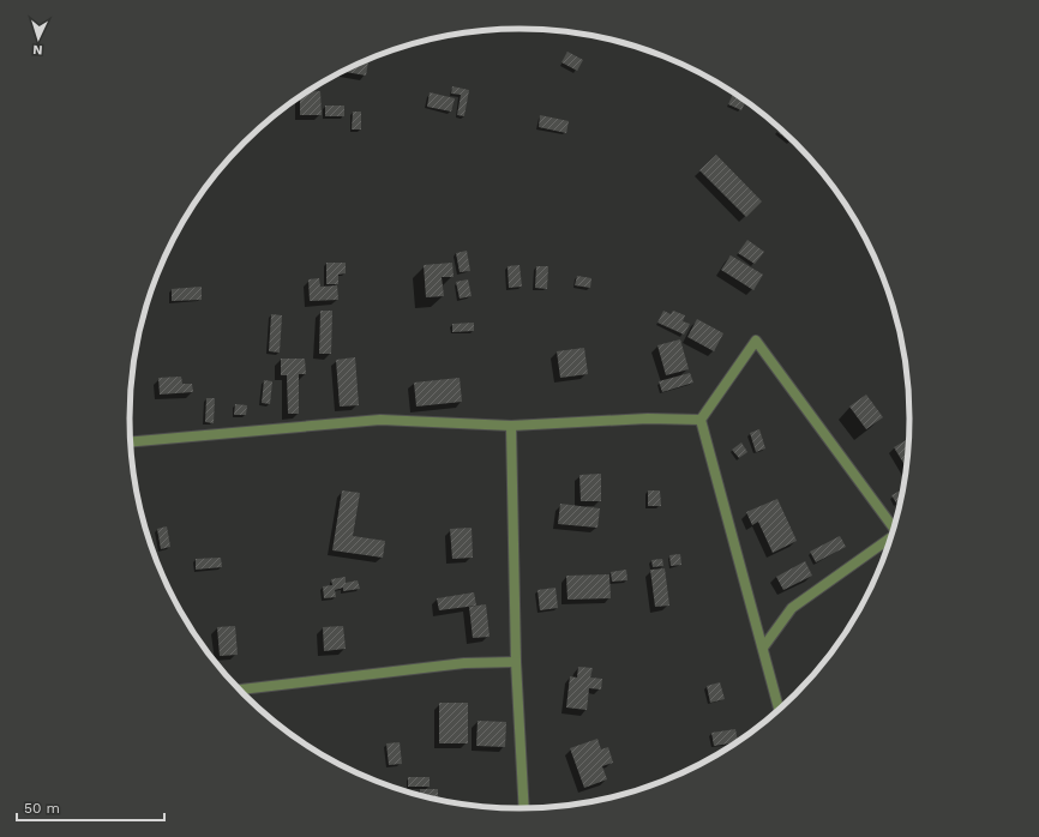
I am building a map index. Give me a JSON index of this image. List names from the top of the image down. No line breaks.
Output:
{"scale_bar":"50 m","north":"bottom"}
